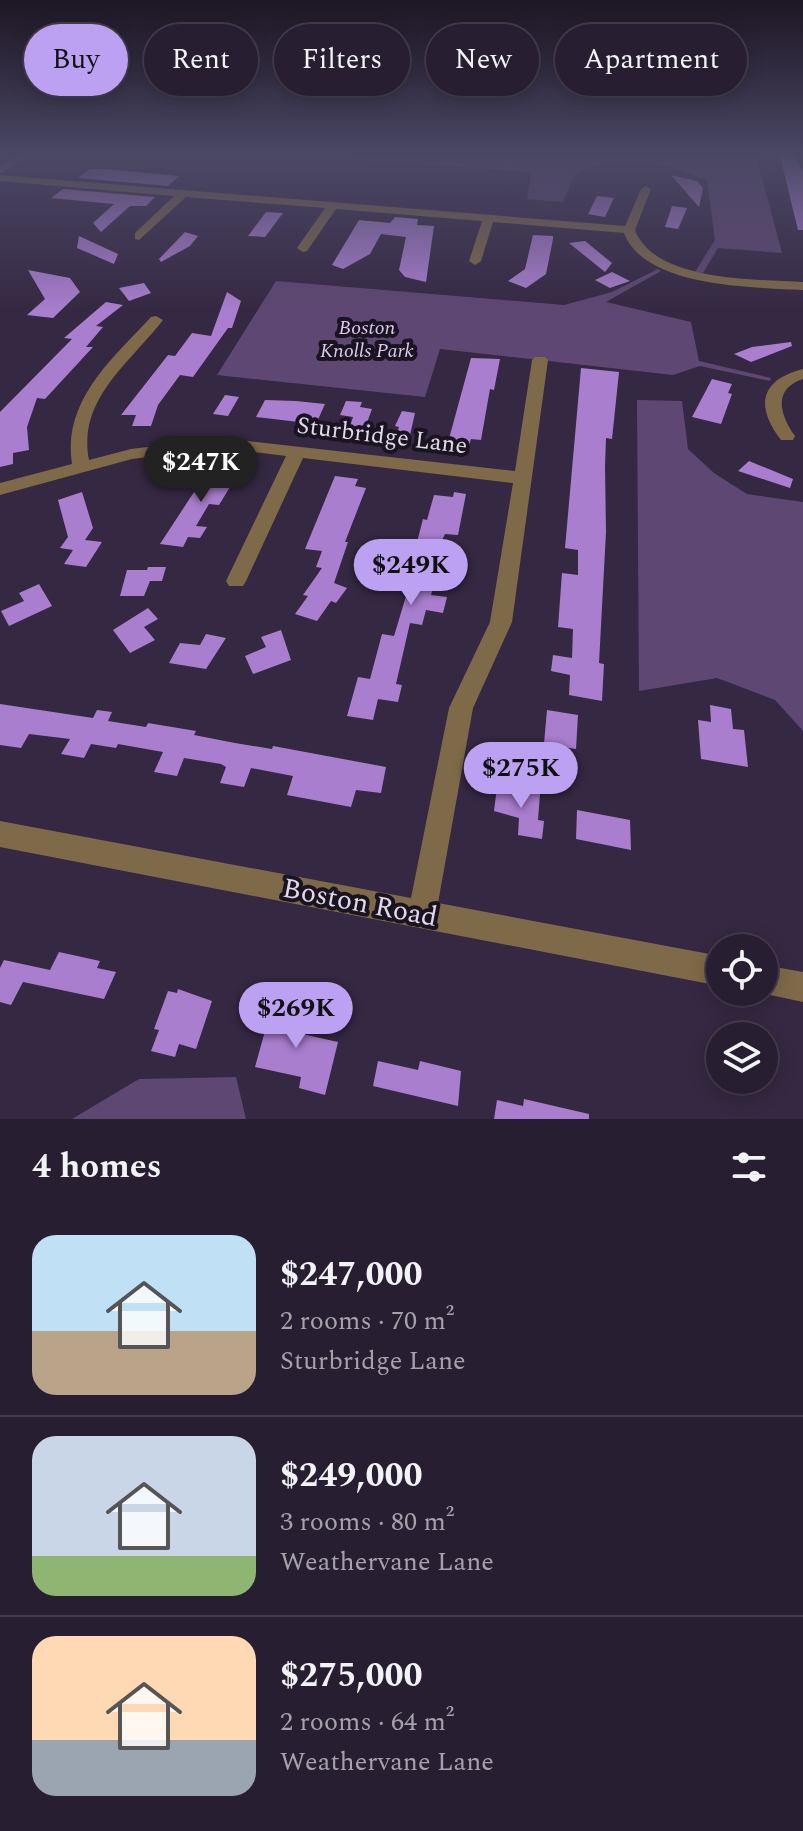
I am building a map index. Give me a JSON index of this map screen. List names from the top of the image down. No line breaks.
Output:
{"streets":{"street":["Sturbridge Lane","Boston Road"]},"parks":["Boston Knolls Park"],"page":{"chip":["Buy","Rent","Filters","New","Apartment"],"price":["$247K","$249K","$275K","$269K"],"heading":"4 homes","list":[{"name":"$247,000","note":"2 rooms · 70 m² · Sturbridge Lane"},{"name":"$249,000","note":"3 rooms · 80 m² · Weathervane Lane"},{"name":"$275,000","note":"2 rooms · 64 m² · Weathervane Lane"}]}}
